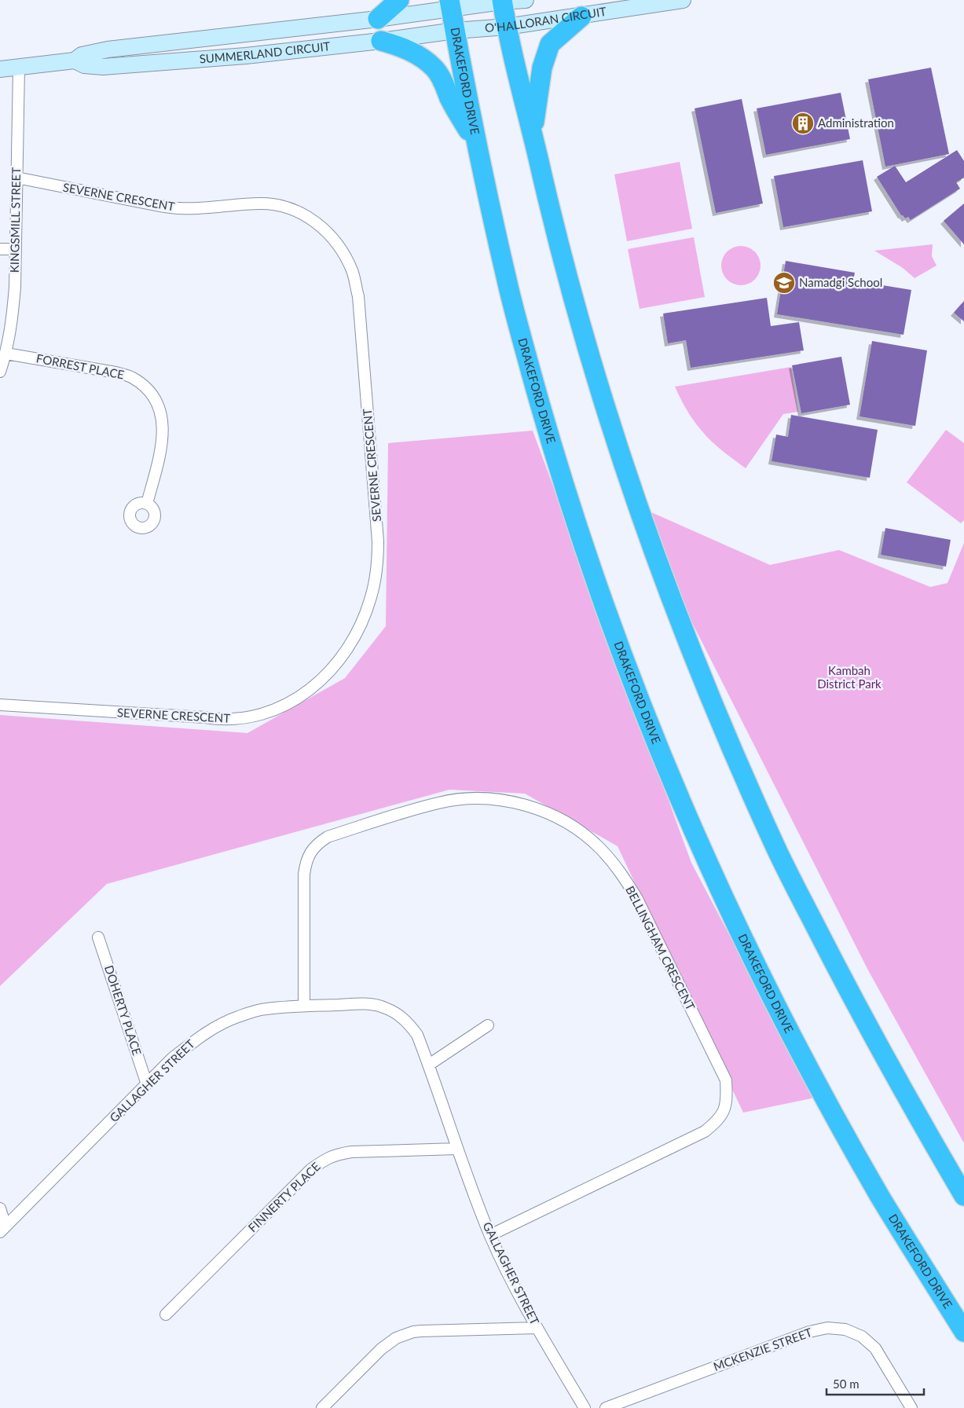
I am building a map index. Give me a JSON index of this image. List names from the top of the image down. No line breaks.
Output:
{"streets":{"highway":["DRAKEFORD DRIVE"],"street":["O'HALLORAN CIRCUIT","SUMMERLAND CIRCUIT","SEVERNE CRESCENT","KINGSMILL STREET","FORREST PLACE","BELLINGHAM CRESCENT","DOHERTY PLACE","GALLAGHER STREET","FINNERTY PLACE","MCKENZIE STREET"]},"crossings":[["O'HALLORAN CIRCUIT","SUMMERLAND CIRCUIT"],["O'HALLORAN CIRCUIT","DRAKEFORD DRIVE"],["SUMMERLAND CIRCUIT","DRAKEFORD DRIVE"],["SUMMERLAND CIRCUIT","KINGSMILL STREET"],["SEVERNE CRESCENT","KINGSMILL STREET"],["KINGSMILL STREET","FORREST PLACE"],["BELLINGHAM CRESCENT","GALLAGHER STREET"],["DOHERTY PLACE","GALLAGHER STREET"],["GALLAGHER STREET","FINNERTY PLACE"]],"parks":["Kambah District Park"],"places":{"building":["Administration"],"school or university":["Namadgi School"]},"scale_bar":"50 m"}
